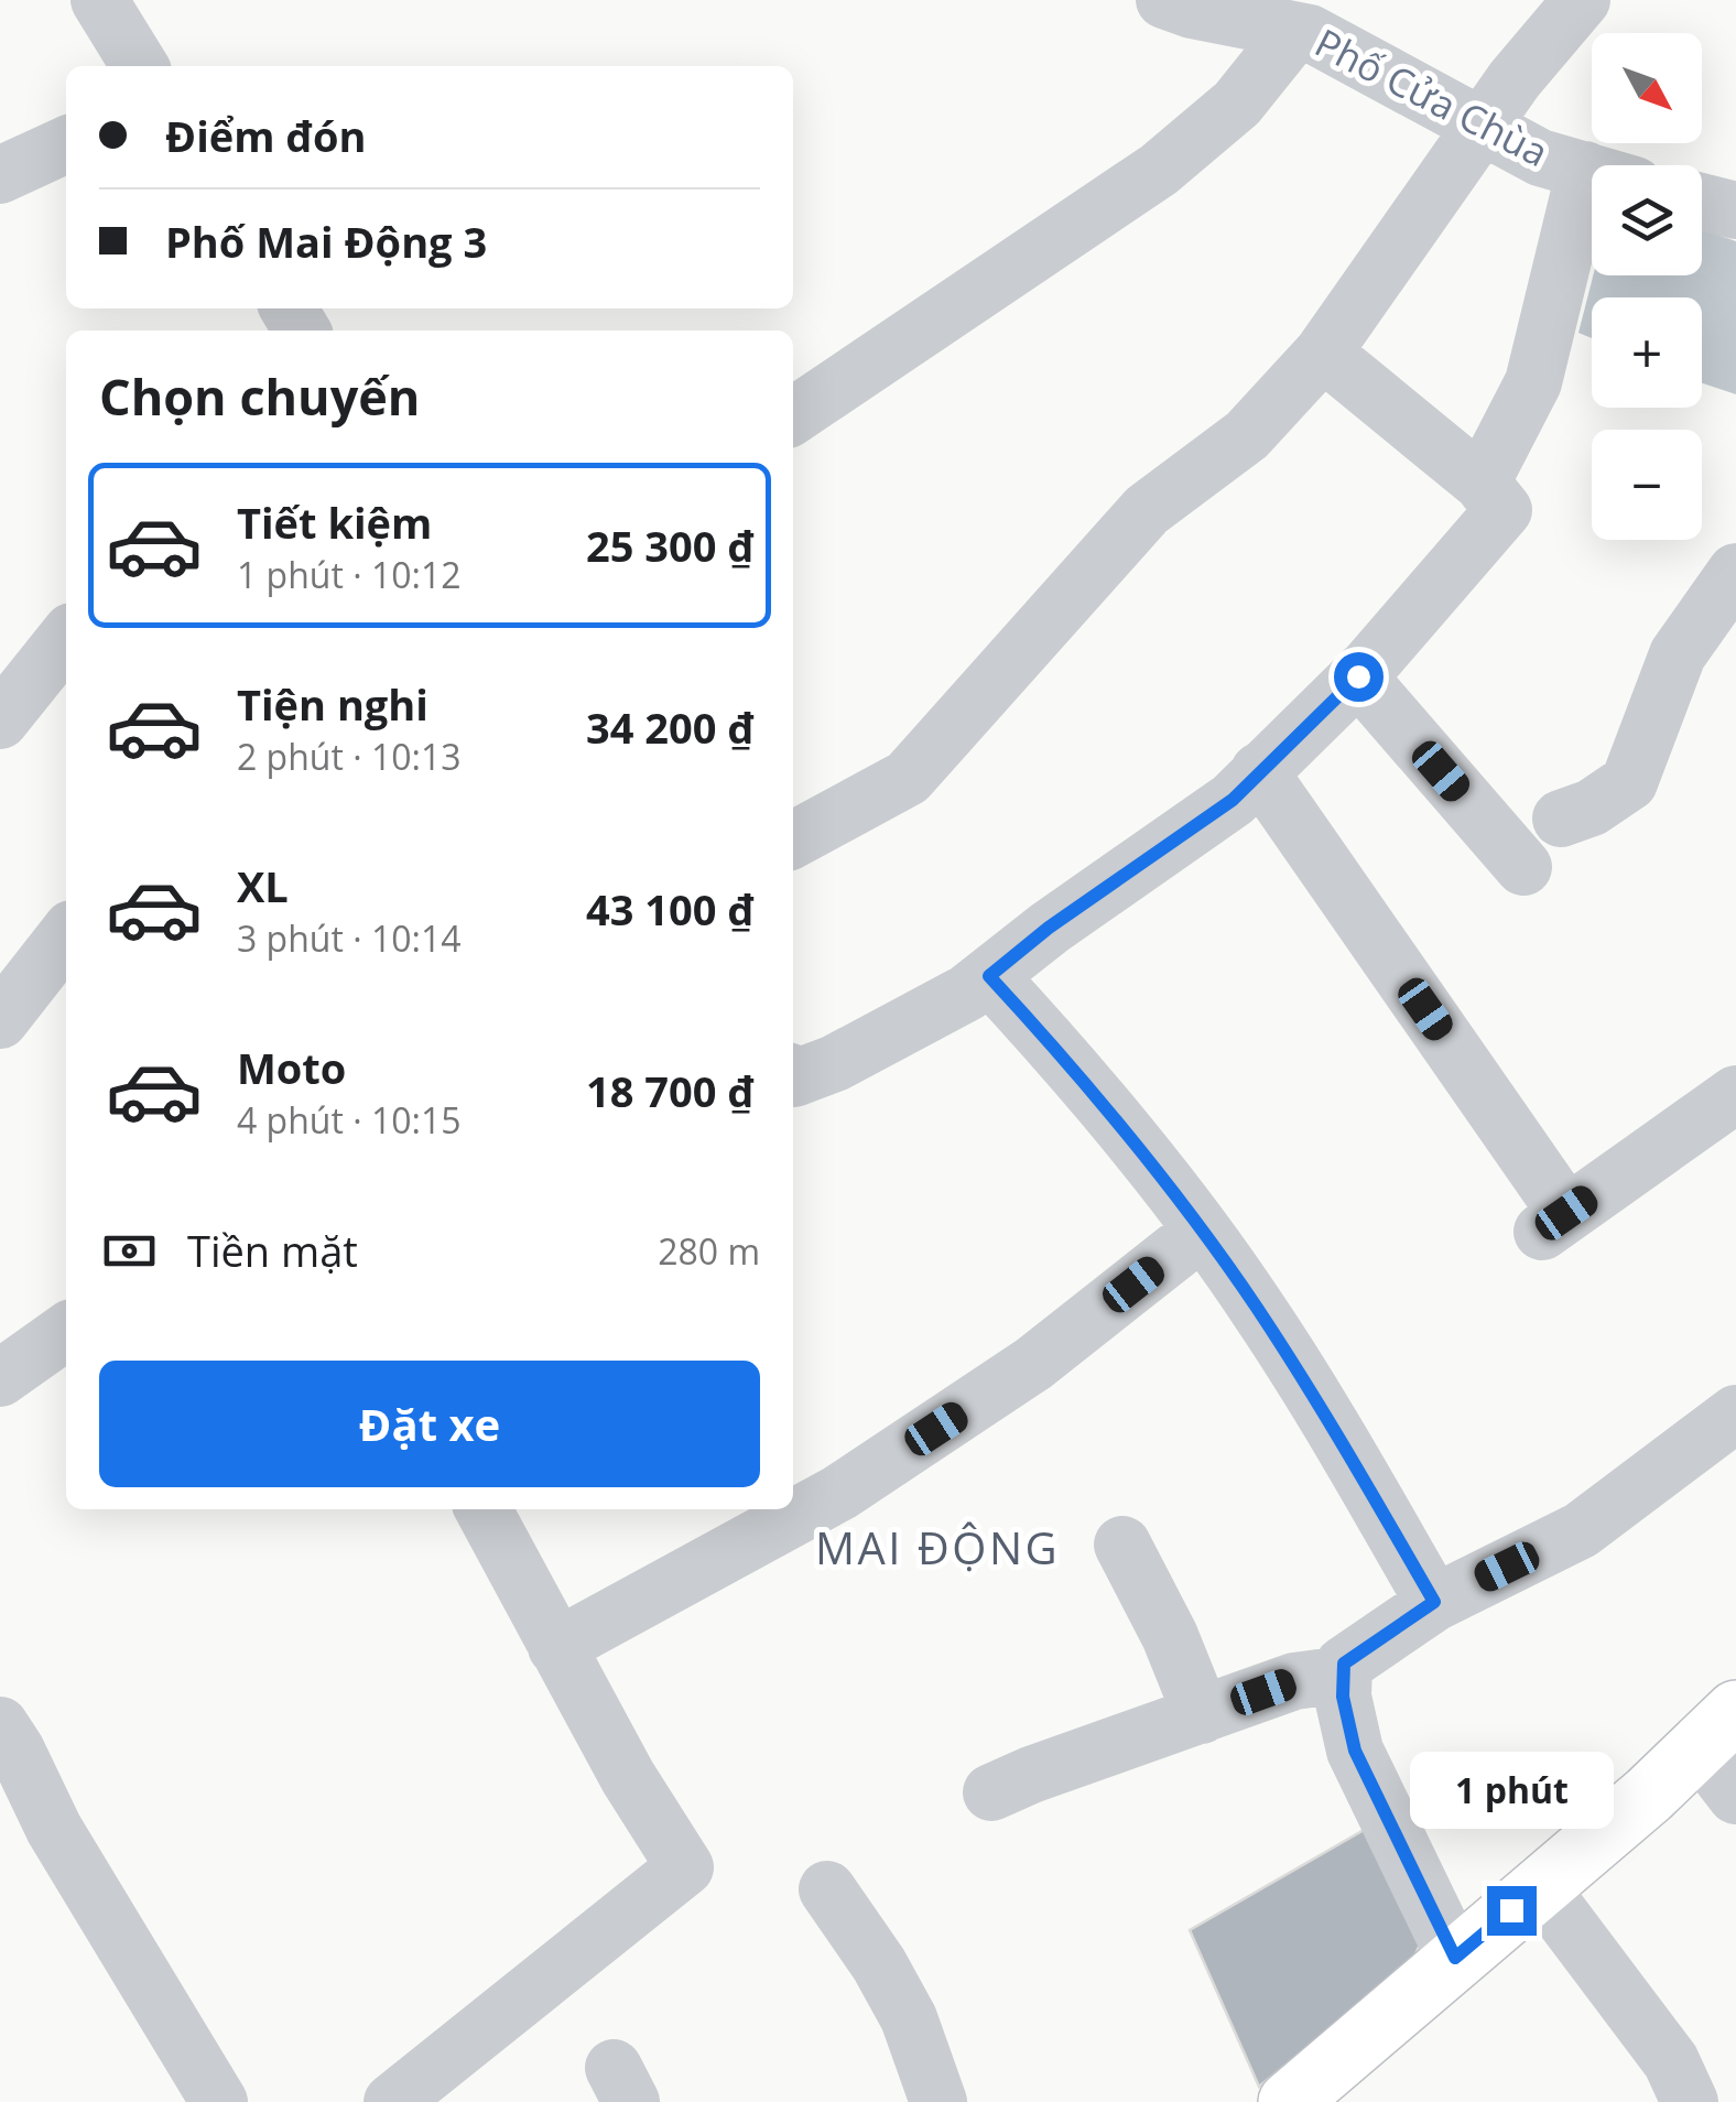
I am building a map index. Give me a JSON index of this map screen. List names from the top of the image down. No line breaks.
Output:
{"streets":{"street":["Phố Cửa Chùa"]},"districts":["MAI ĐỘNG"],"north":"bottom right","page":{"map_buttons":["+","−"],"banner":["Điểm đón","Phố Mai Động 3"],"heading":"Chọn chuyến","list":[{"name":"Tiết kiệm","note":"1 phút · 10:12","value":"25 300 ₫"},{"name":"Tiện nghi","note":"2 phút · 10:13","value":"34 200 ₫"},{"name":"XL","note":"3 phút · 10:14","value":"43 100 ₫"},{"name":"Moto","note":"4 phút · 10:15","value":"18 700 ₫"}],"pay":["Tiền mặt","280 m"],"buttons":"Đặt xe","bubble":"1 phút"}}
